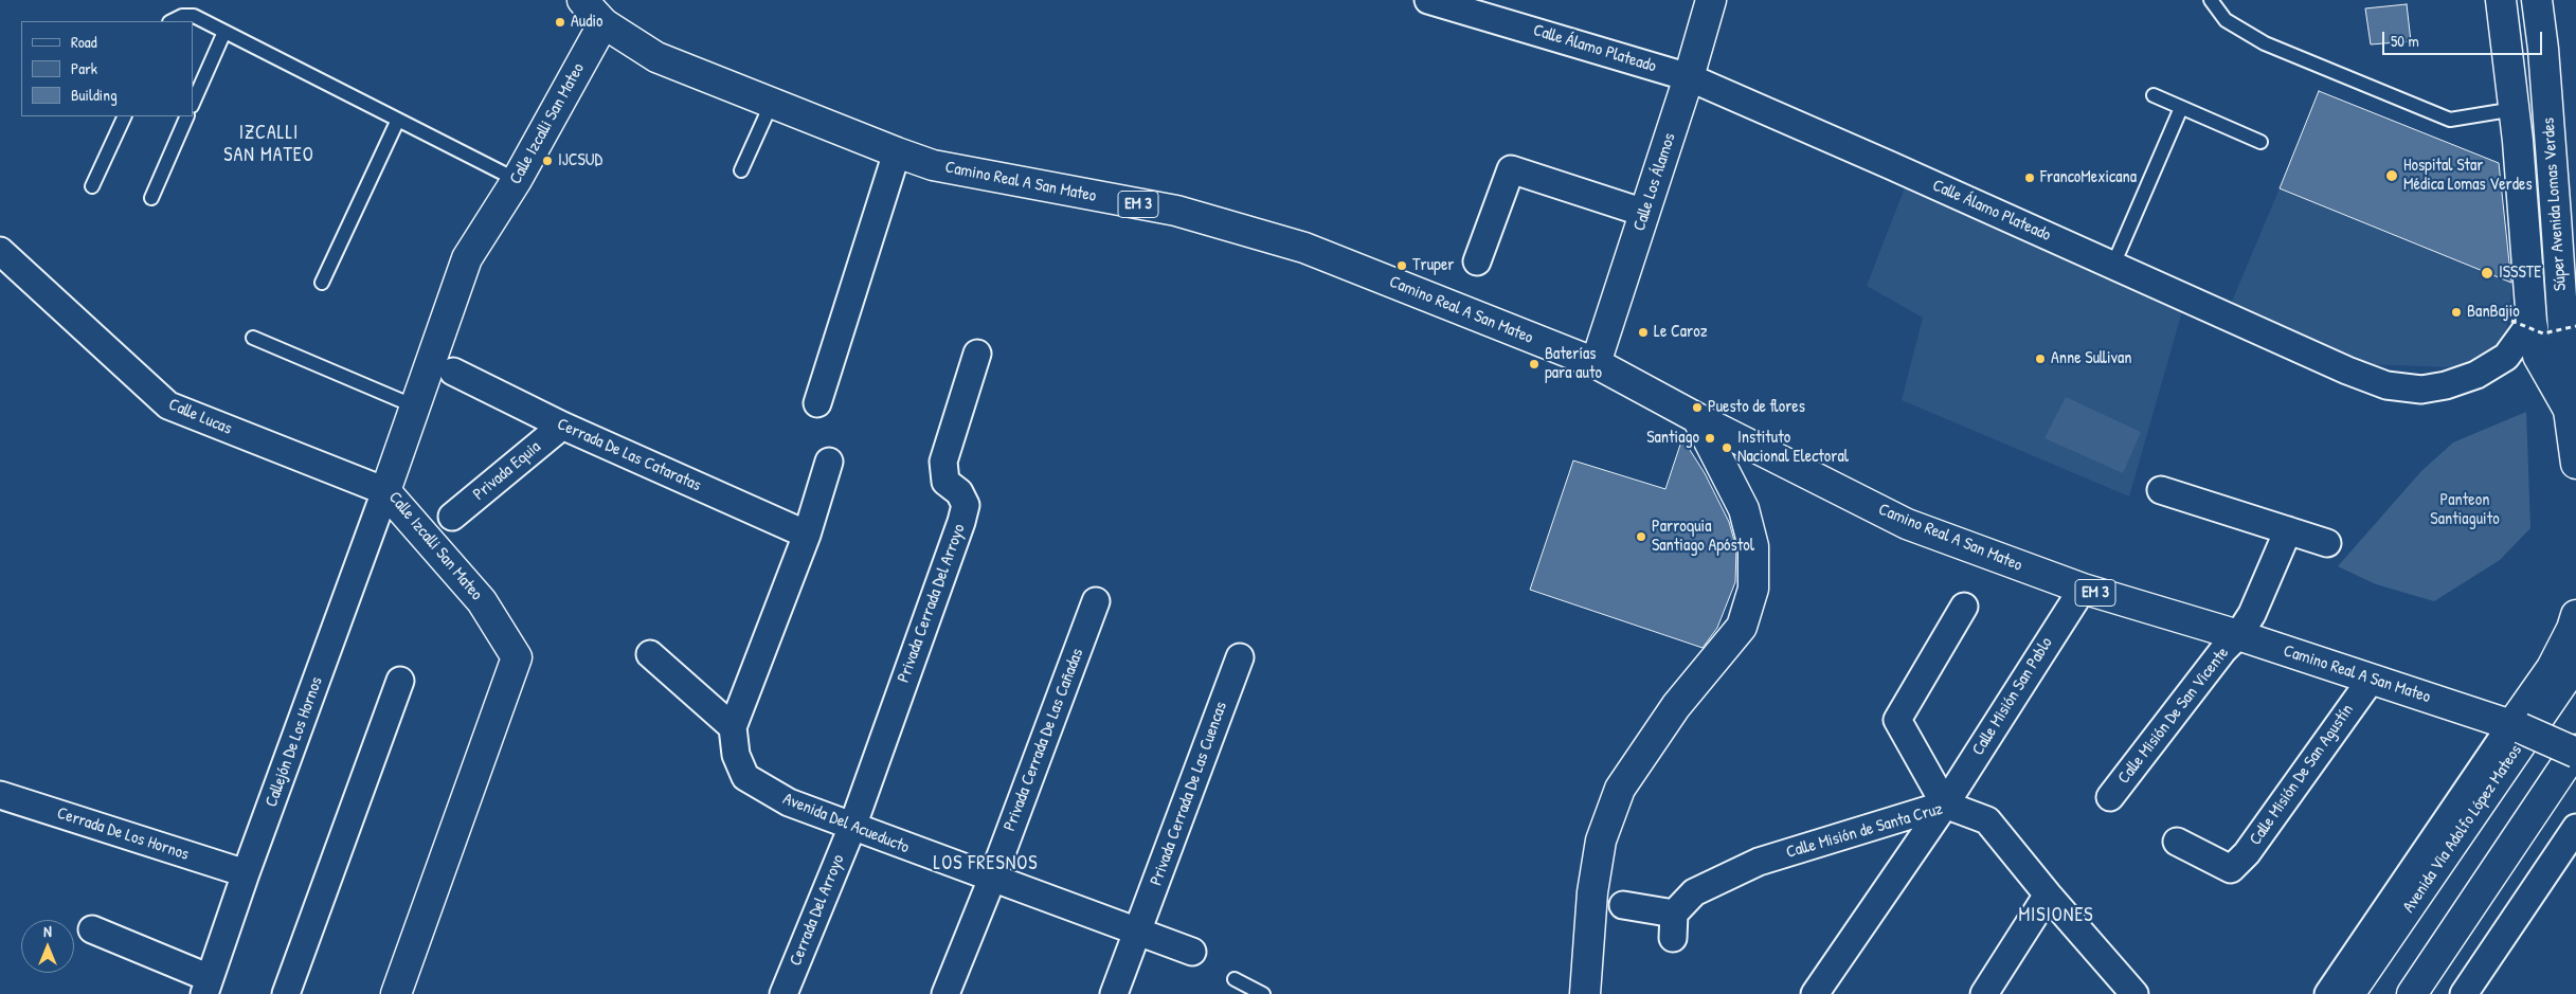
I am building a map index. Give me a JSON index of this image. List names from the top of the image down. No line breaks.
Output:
{"streets":{"main road":["Calle Izcalli San Mateo","Camino Real A San Mateo","Calle Los Álamos","EM 3","Súper Avenida Lomas Verdes","Avenida Via Adolfo López Mateos"],"street":["Calle Álamo Plateado","Calle Lucas","Cerrada De Las Cataratas","Privada Equia","Privada Cerrada Del Arroyo","Calle Misión San Pablo","Calle Misión De San Vicente","Privada Cerrada De Las Cañadas","Callejón De Los Hornos","Calle Misión De San Agustín","Privada Cerrada De Las Cuencas","Avenida Del Acueducto","Calle Misión de Santa Cruz","Cerrada De Los Hornos","Cerrada Del Arroyo"]},"crossings":[["Calle Álamo Plateado","Calle Los Álamos"],["Calle Álamo Plateado","Súper Avenida Lomas Verdes"],["Calle Izcalli San Mateo","Camino Real A San Mateo"],["Calle Izcalli San Mateo","Calle Lucas"],["Calle Izcalli San Mateo","Callejón De Los Hornos"],["Camino Real A San Mateo","Calle Los Álamos"],["Camino Real A San Mateo","Calle Misión San Pablo"],["Camino Real A San Mateo","Calle Misión De San Vicente"],["Camino Real A San Mateo","Calle Misión De San Agustín"],["Camino Real A San Mateo","Avenida Via Adolfo López Mateos"],["Calle Lucas","Callejón De Los Hornos"],["Cerrada De Las Cataratas","Privada Equia"],["Cerrada De Las Cataratas","Avenida Del Acueducto"],["Privada Cerrada Del Arroyo","Avenida Del Acueducto"],["Privada Cerrada Del Arroyo","Cerrada Del Arroyo"],["Calle Misión San Pablo","Calle Misión de Santa Cruz"],["Privada Cerrada De Las Cañadas","Avenida Del Acueducto"],["Callejón De Los Hornos","Cerrada De Los Hornos"],["Privada Cerrada De Las Cuencas","Avenida Del Acueducto"],["Avenida Del Acueducto","Cerrada Del Arroyo"]],"districts":["IZCALLI SAN MATEO","LOS FRESNOS","MISIONES"],"parks":["Panteon Santiaguito"],"places":["Audio","IJCSUD","Hospital Star Médica Lomas Verdes","FrancoMexicana","Truper","ISSSTE","BanBajio","Le Caroz","Anne Sullivan","Baterías para auto","Puesto de flores","Santiago","Instituto Nacional Electoral","Parroquia Santiago Apóstol"],"legend":["Road","Park","Building"],"scale_bar":"50 m","north":"top"}
